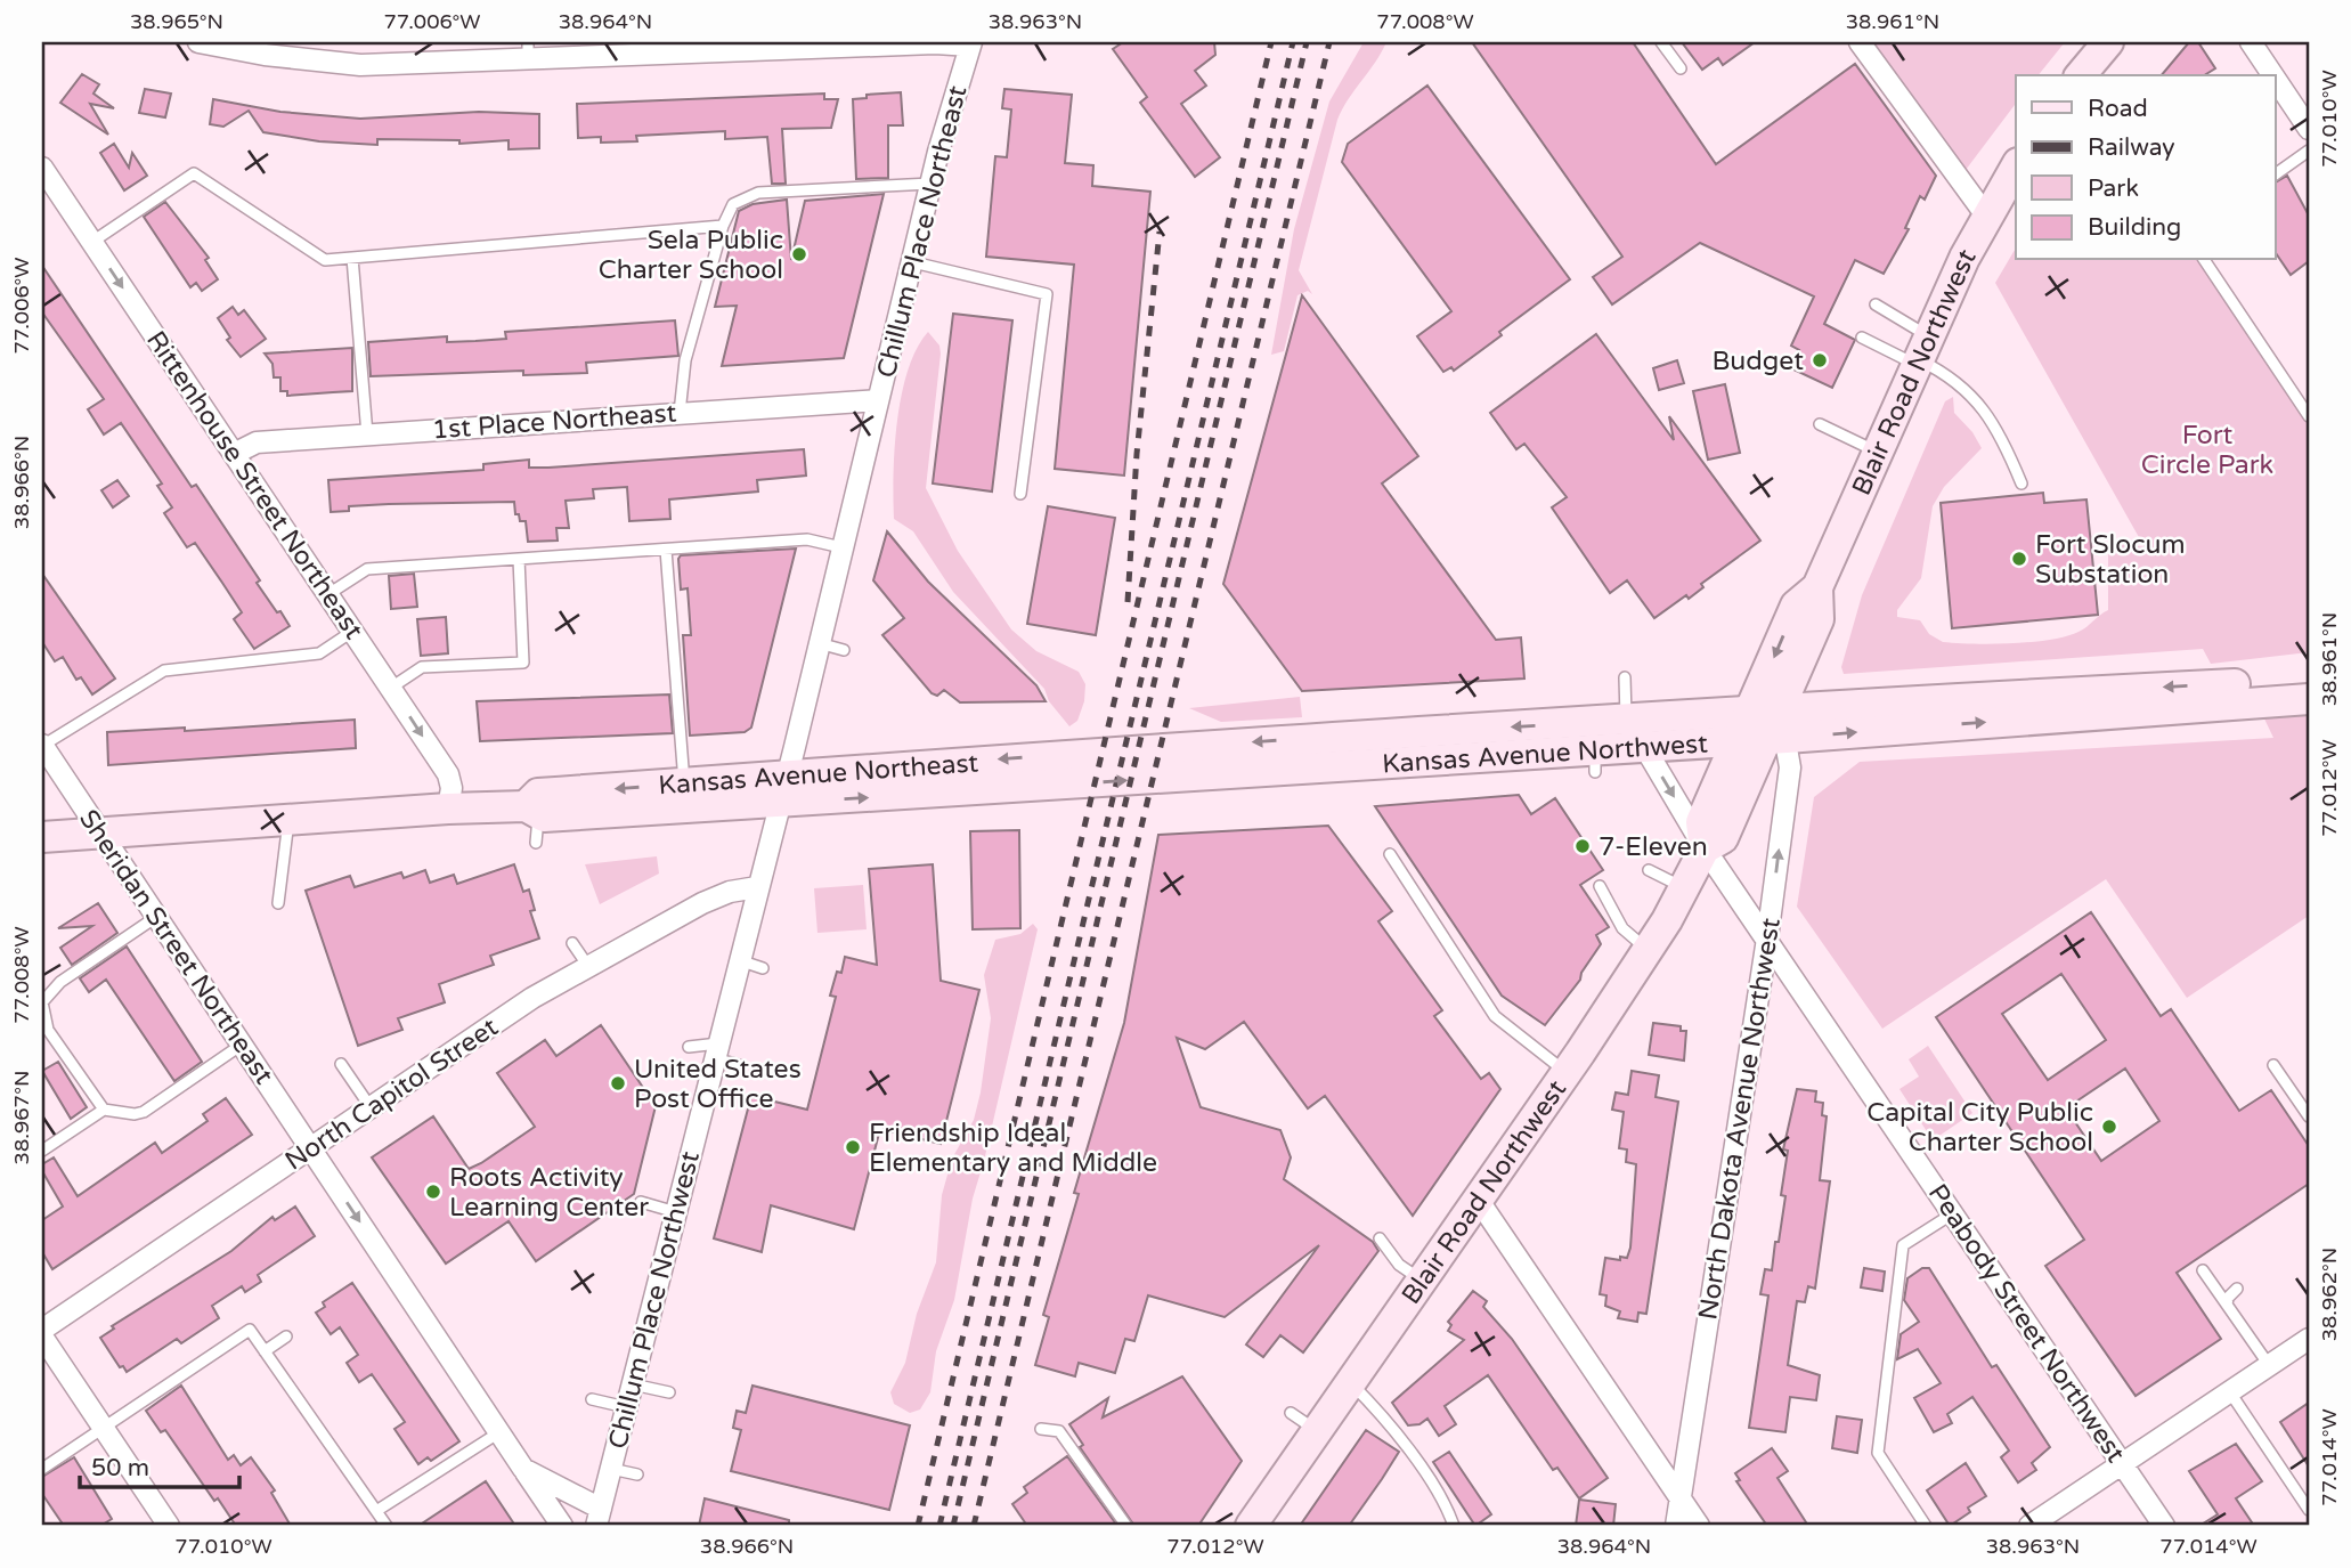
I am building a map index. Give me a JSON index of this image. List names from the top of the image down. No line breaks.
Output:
{"streets":{"street":["Chillum Place Northeast","Blair Road Northwest","1st Place Northeast","Rittenhouse Street Northeast","Kansas Avenue Northwest","Kansas Avenue Northeast","Sheridan Street Northeast","North Capitol Street","North Dakota Avenue Northwest","Chillum Place Northwest","Peabody Street Northwest"]},"crossings":[["Chillum Place Northeast","1st Place Northeast"],["Chillum Place Northeast","Kansas Avenue Northwest"],["Chillum Place Northeast","Kansas Avenue Northeast"],["Chillum Place Northeast","North Capitol Street"],["Chillum Place Northeast","Chillum Place Northwest"],["Blair Road Northwest","Kansas Avenue Northwest"],["Blair Road Northwest","North Dakota Avenue Northwest"],["Blair Road Northwest","Peabody Street Northwest"],["1st Place Northeast","Rittenhouse Street Northeast"],["Rittenhouse Street Northeast","Kansas Avenue Northeast"],["Kansas Avenue Northwest","Kansas Avenue Northeast"],["Kansas Avenue Northwest","North Dakota Avenue Northwest"],["Kansas Avenue Northwest","Peabody Street Northwest"],["Kansas Avenue Northeast","Sheridan Street Northeast"],["Sheridan Street Northeast","North Capitol Street"],["North Capitol Street","Chillum Place Northwest"],["North Dakota Avenue Northwest","Peabody Street Northwest"]],"one_way":["Rittenhouse Street Northeast","Sheridan Street Northeast"],"parks":["Fort Circle Park"],"places":["Sela Public Charter School","Budget","Fort Slocum Substation","7-Eleven","United States Post Office","Capital City Public Charter School","Friendship Ideal Elementary and Middle","Roots Activity Learning Center"],"legend":["Road","Railway","Park","Building"],"scale_bar":"50 m","coordinates":["38.965°N","77.006°W","38.964°N","38.963°N","77.008°W","38.961°N","77.010°W","38.966°N","77.012°W","38.967°N","38.962°N","77.014°W"]}
